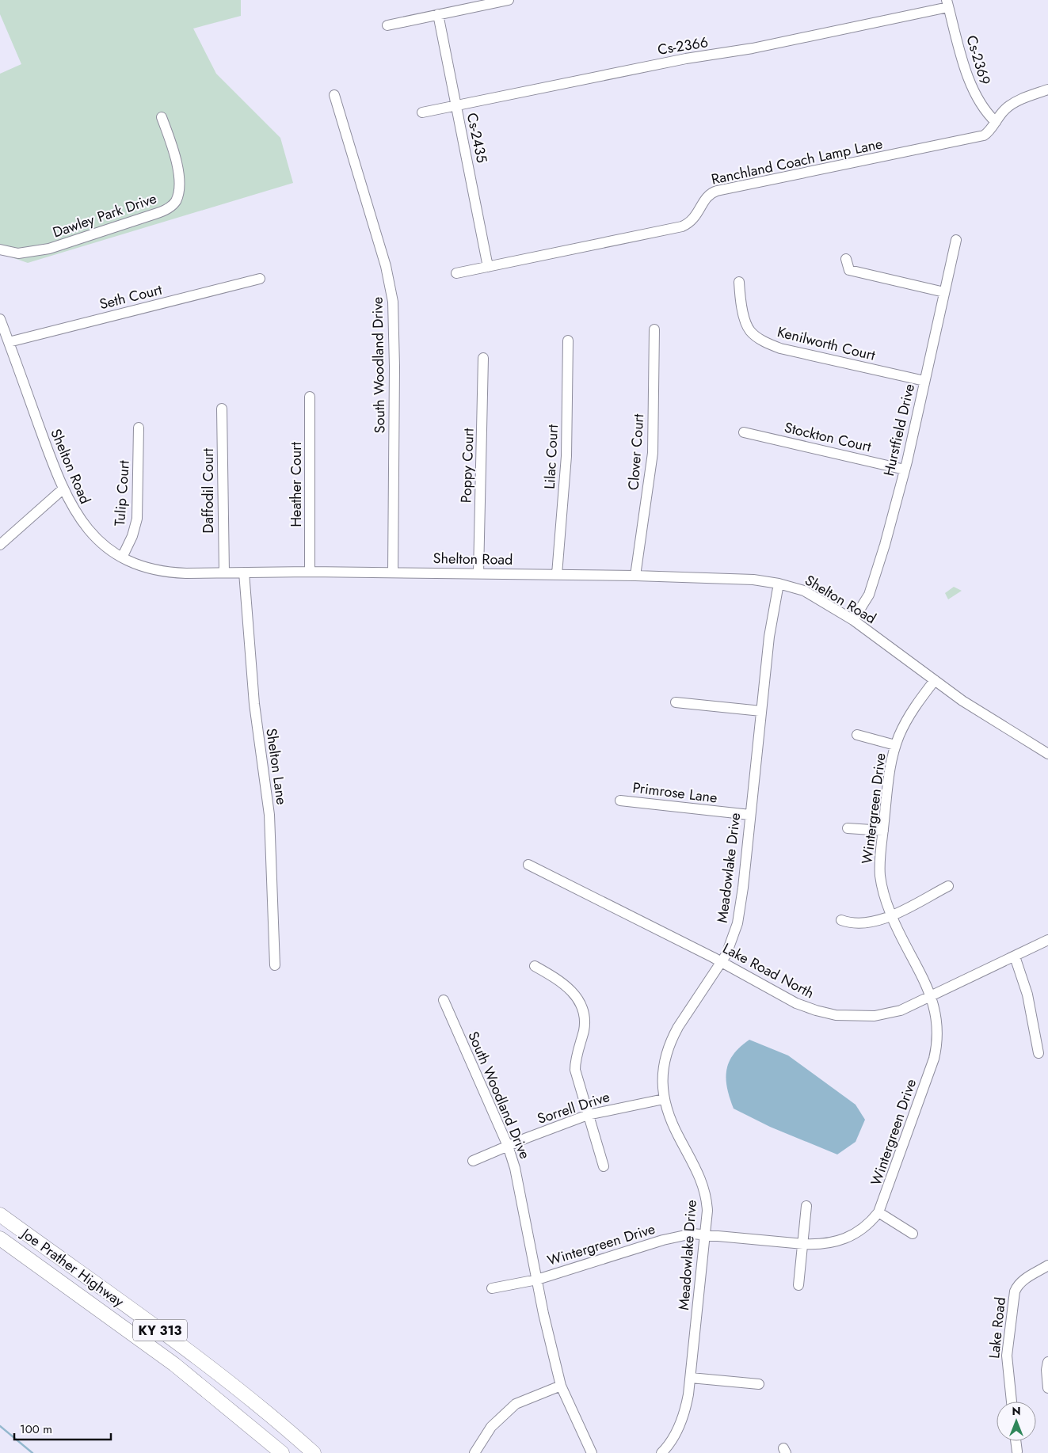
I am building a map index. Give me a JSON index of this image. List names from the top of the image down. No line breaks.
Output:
{"streets":{"highway":["Joe Prather Highway","KY 313"],"street":["Cs-2366","Cs-2369","Cs-2435","Ranchland Coach Lamp Lane","Dawley Park Drive","Seth Court","Kenilworth Court","South Woodland Drive","Hurstfield Drive","Stockton Court","Clover Court","Lilac Court","Poppy Court","Shelton Road","Heather Court","Daffodil Court","Tulip Court","Shelton Lane","Primrose Lane","Wintergreen Drive","Meadowlake Drive","Lake Road North","Sorrell Drive","Lake Road"]},"crossings":[["Cs-2366","Cs-2369"],["Cs-2366","Cs-2435"],["Cs-2369","Ranchland Coach Lamp Lane"],["Cs-2435","Ranchland Coach Lamp Lane"],["Seth Court","Shelton Road"],["Kenilworth Court","Hurstfield Drive"],["South Woodland Drive","Shelton Road"],["South Woodland Drive","Wintergreen Drive"],["South Woodland Drive","Sorrell Drive"],["Hurstfield Drive","Stockton Court"],["Hurstfield Drive","Shelton Road"],["Clover Court","Shelton Road"],["Lilac Court","Shelton Road"],["Poppy Court","Shelton Road"],["Shelton Road","Heather Court"],["Shelton Road","Daffodil Court"],["Shelton Road","Tulip Court"],["Shelton Road","Shelton Lane"],["Shelton Road","Wintergreen Drive"],["Shelton Road","Meadowlake Drive"],["Primrose Lane","Meadowlake Drive"],["Wintergreen Drive","Meadowlake Drive"],["Wintergreen Drive","Lake Road North"],["Meadowlake Drive","Lake Road North"],["Meadowlake Drive","Sorrell Drive"]],"scale_bar":"100 m","north":"top"}
